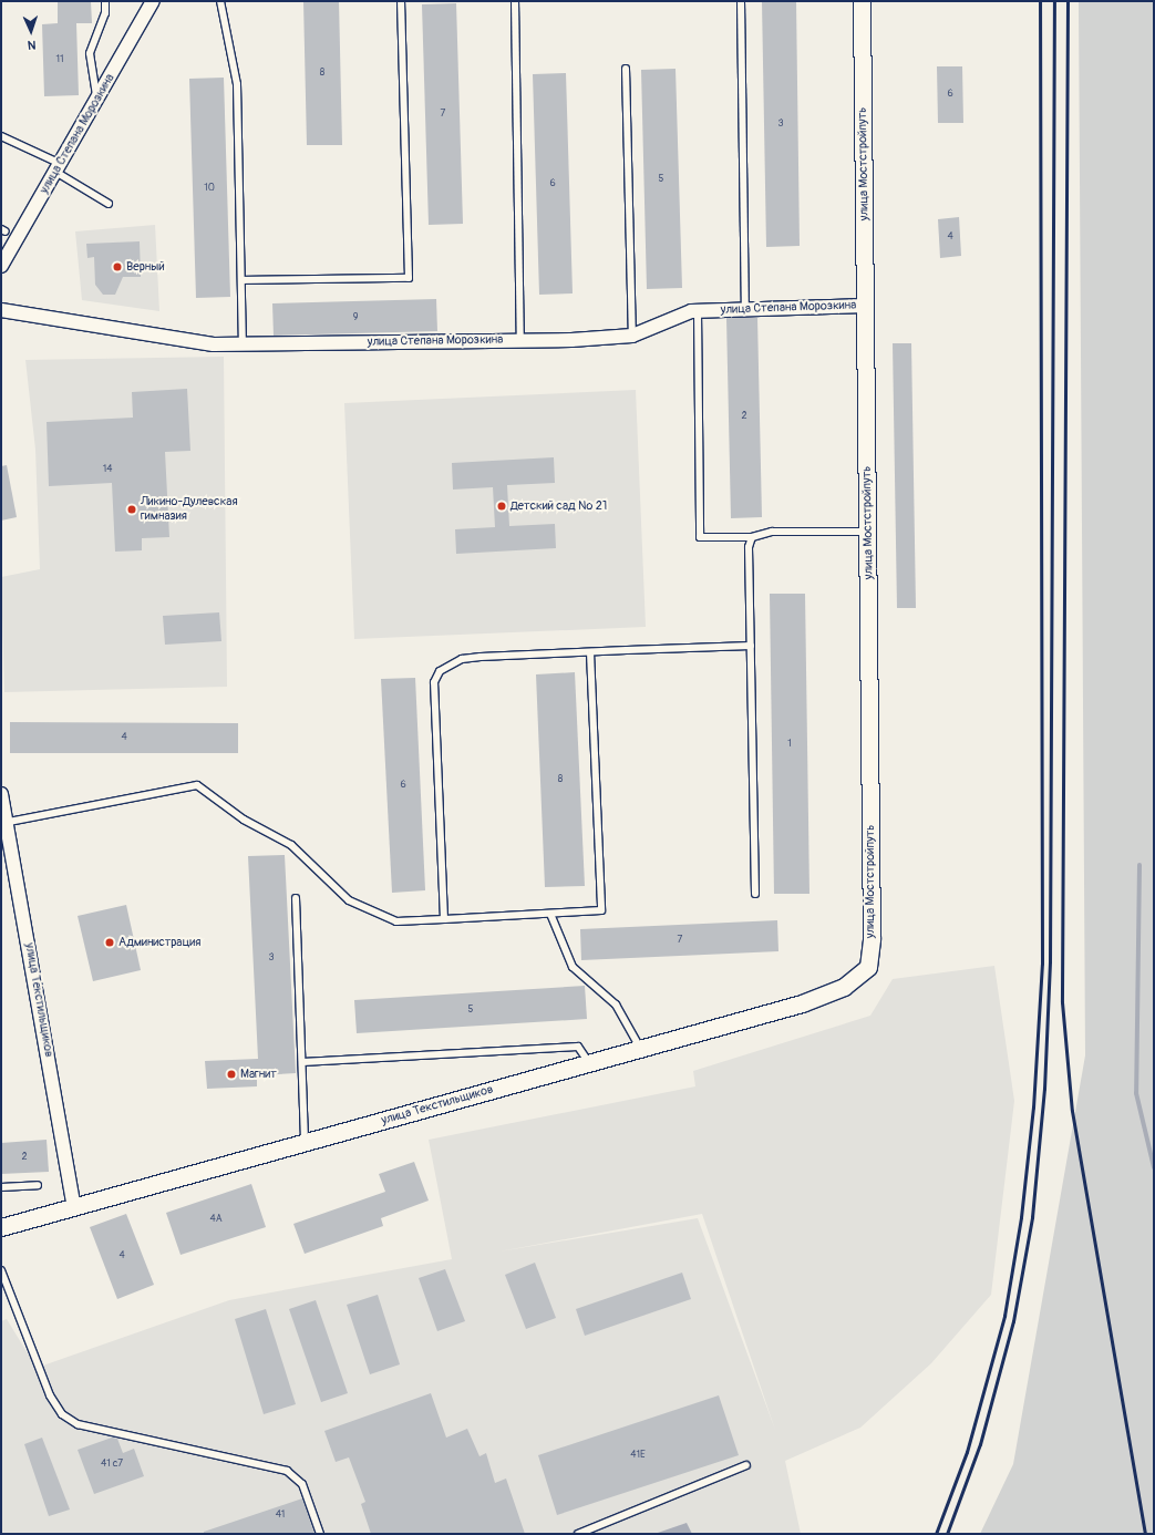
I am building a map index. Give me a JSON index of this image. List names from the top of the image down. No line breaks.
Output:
{"streets":{"street":["улица Степана Морозкина","улица Мостстройпуть","улица Текстильщиков"]},"crossings":[["улица Степана Морозкина","улица Мостстройпуть"],["улица Мостстройпуть","улица Текстильщиков"]],"places":["Верный","Детский сад № 21","Ликино-Дулевская гимназия","Администрация","Магнит"],"house_numbers":["11","8","6","7","3","5","6","10","4","9","2","14","4","1","8","6","7","3","5","2","4А","4","41Е","41 с7","41"],"north":"bottom"}
